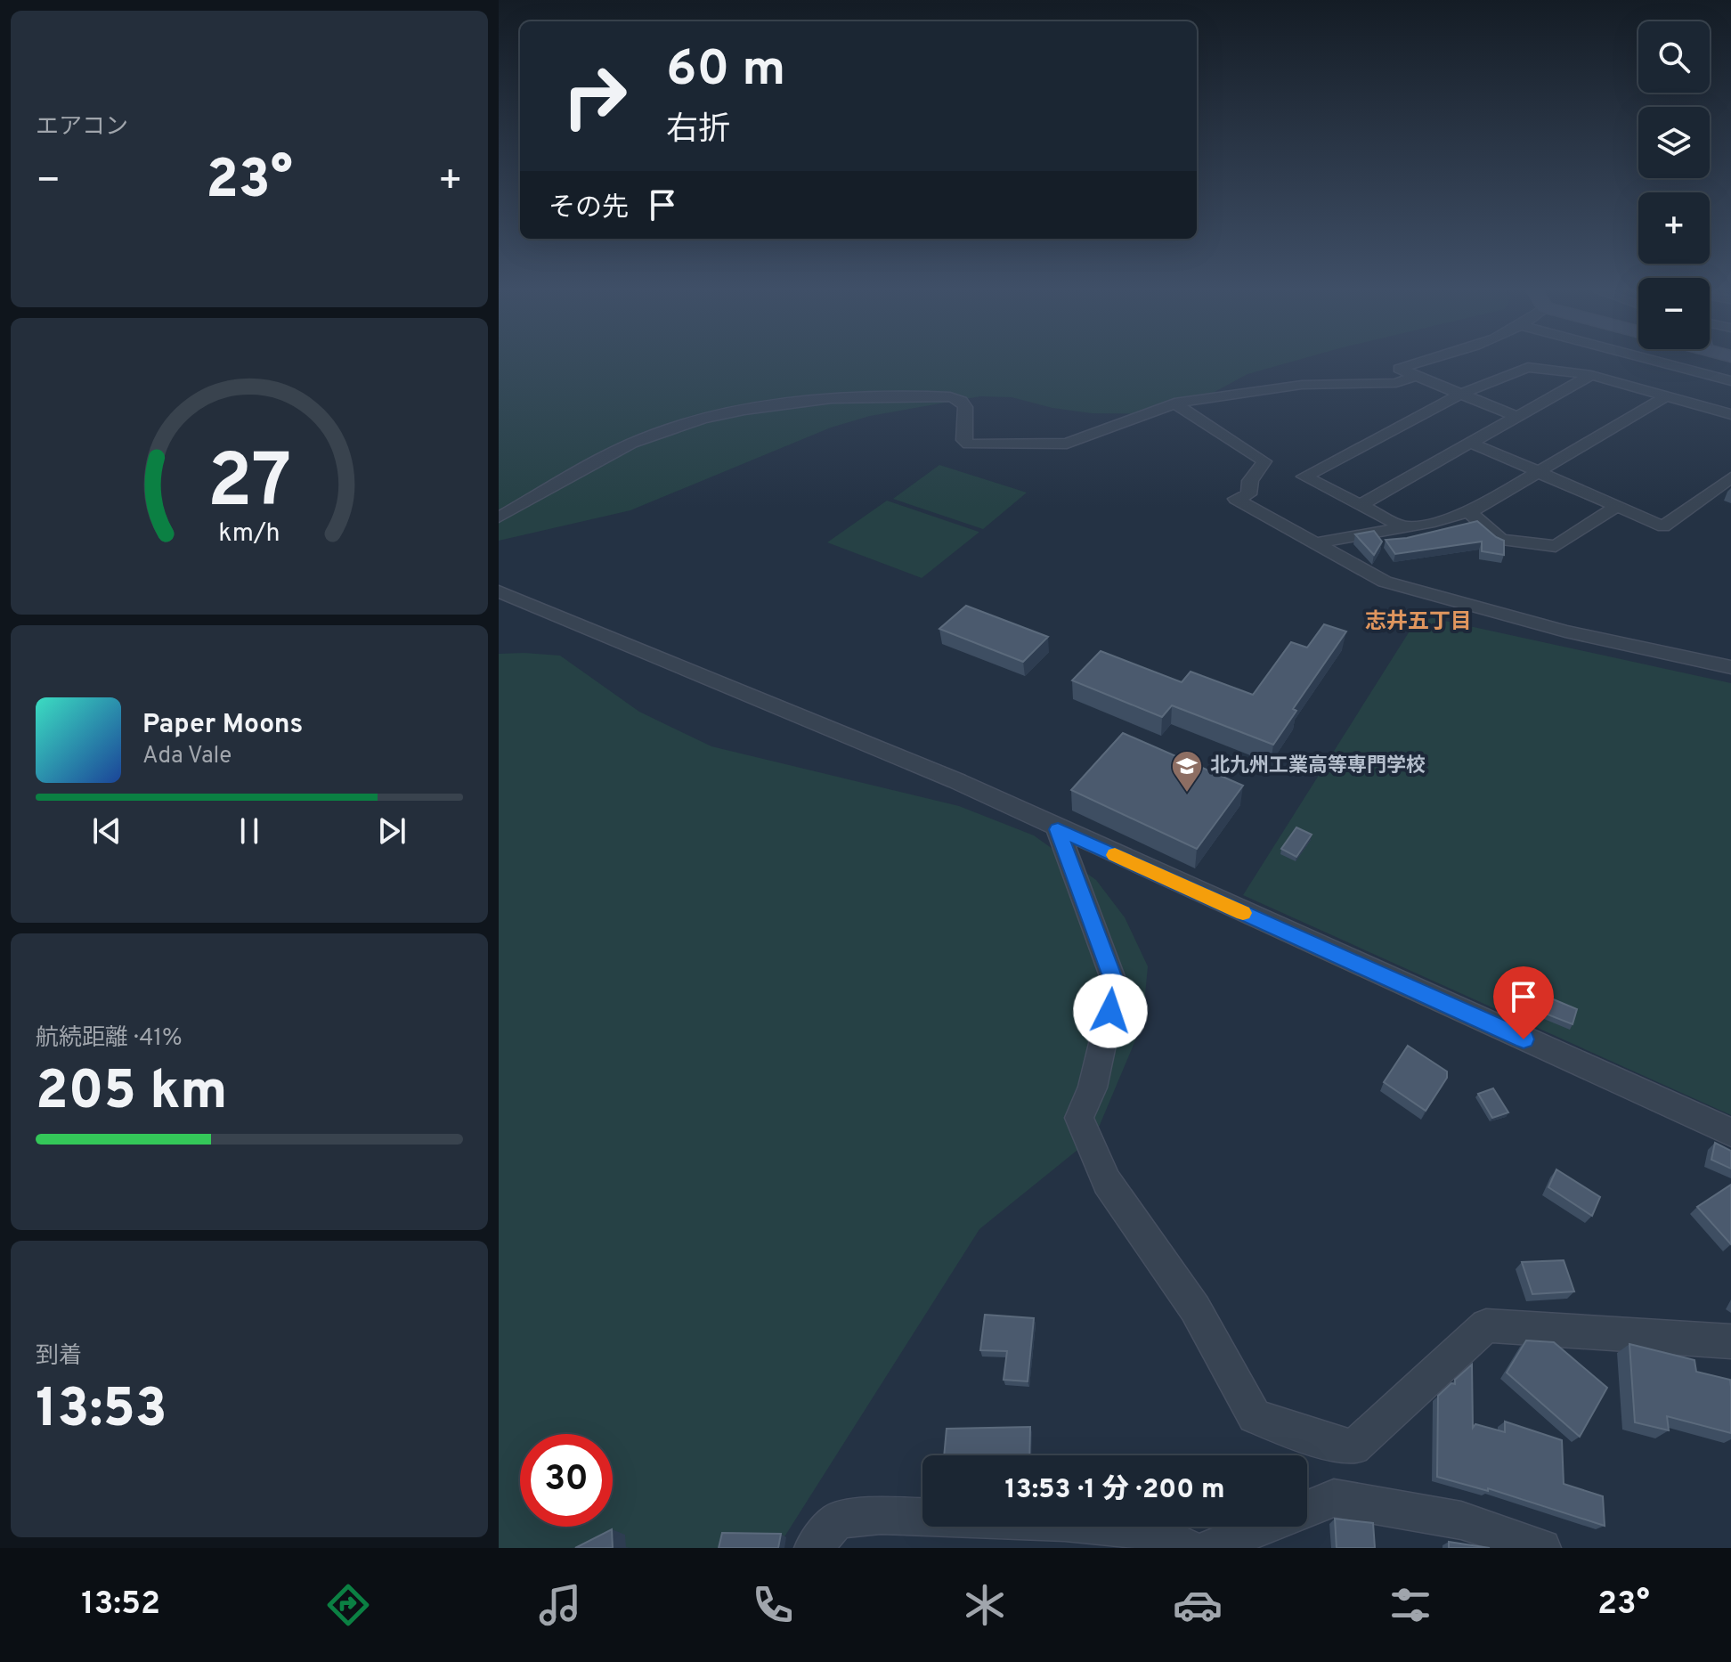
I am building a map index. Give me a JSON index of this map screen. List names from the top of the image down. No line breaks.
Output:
{"districts":["志井五丁目"],"places":{"school or university":["北九州工業高等専門学校"]},"page":{"tile":["エアコン",["航続距離 · 41%","205 km"],["到着","13:53"]],"map_buttons":["+","−"],"turn":["60 m","右折"],"heat":["−","23°","+"],"then":"その先","song":["Paper Moons","Ada Vale"],"limit":"30","trip":"13:53 · 1 分 · 200 m","tabs":["13:52","23°"],"gauge":["27","km/h"]}}
